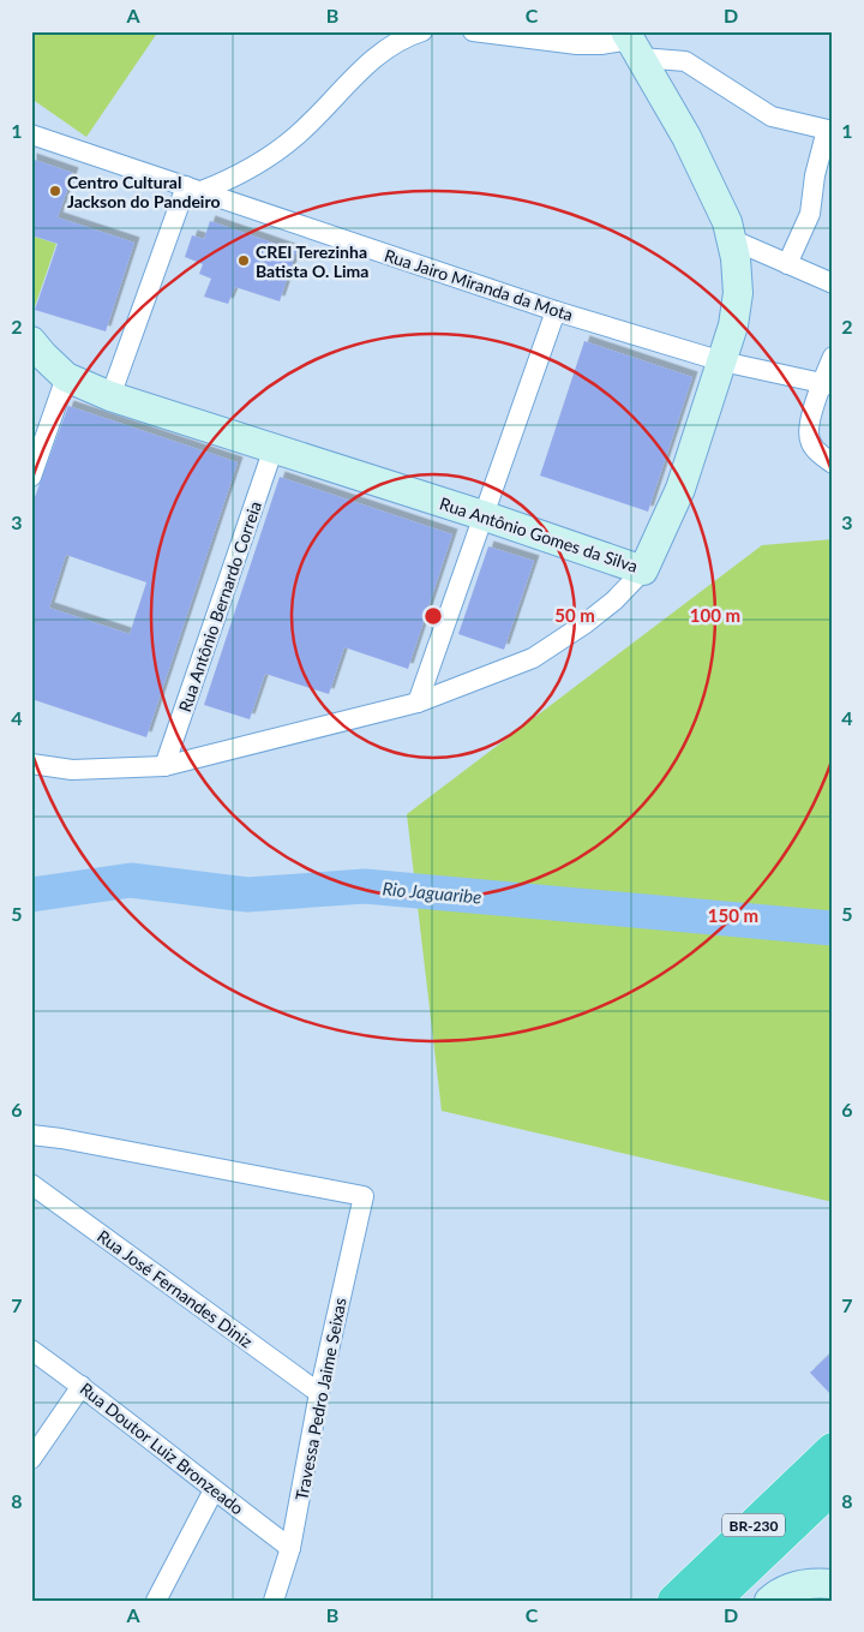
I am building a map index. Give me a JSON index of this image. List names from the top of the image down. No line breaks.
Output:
{"streets":{"highway":["BR-230"],"street":["Rua Jairo Miranda da Mota","Rua Antônio Gomes da Silva","Rua Antônio Bernardo Correia","Rua José Fernandes Diniz","Travessa Pedro Jaime Seixas","Rua Doutor Luiz Bronzeado"]},"crossings":[["Rua Jairo Miranda da Mota","Rua Antônio Gomes da Silva"],["Rua Antônio Gomes da Silva","Rua Antônio Bernardo Correia"],["Rua José Fernandes Diniz","Travessa Pedro Jaime Seixas"],["Travessa Pedro Jaime Seixas","Rua Doutor Luiz Bronzeado"]],"water":["Rio Jaguaribe"],"places":["Centro Cultural Jackson do Pandeiro","CREI Terezinha Batista O. Lima"],"grid":{"columns":["A","B","C","D"],"rows":["1","2","3","4","5","6","7","8"]},"rings":["50 m","100 m","150 m"]}
